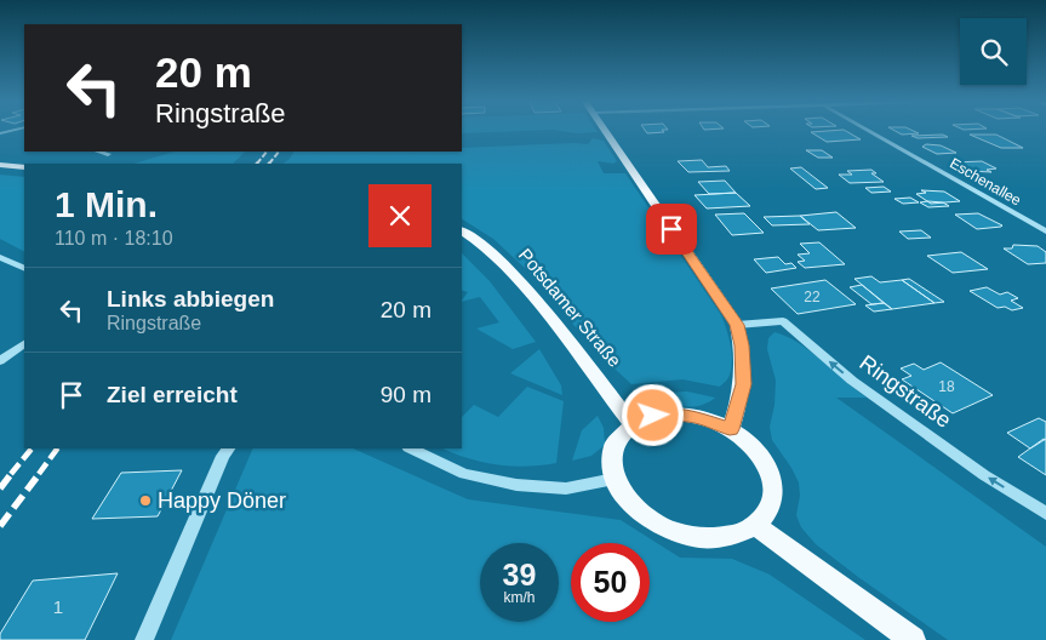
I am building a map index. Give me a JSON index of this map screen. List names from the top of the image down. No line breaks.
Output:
{"streets":{"main road":["Potsdamer Straße"],"street":["Eschenallee","Ringstraße"]},"one_way":["Ringstraße"],"places":["Happy Döner"],"house_numbers":["22","18","1"],"page":{"turn":["20 m","Ringstraße"],"heading":["1 Min.","110 m · 18:10"],"list":[{"name":"Links abbiegen","note":"Ringstraße","value":"20 m"},{"name":"Ziel erreicht","value":"90 m"}],"speed":"39 km/h","limit":"50"}}
